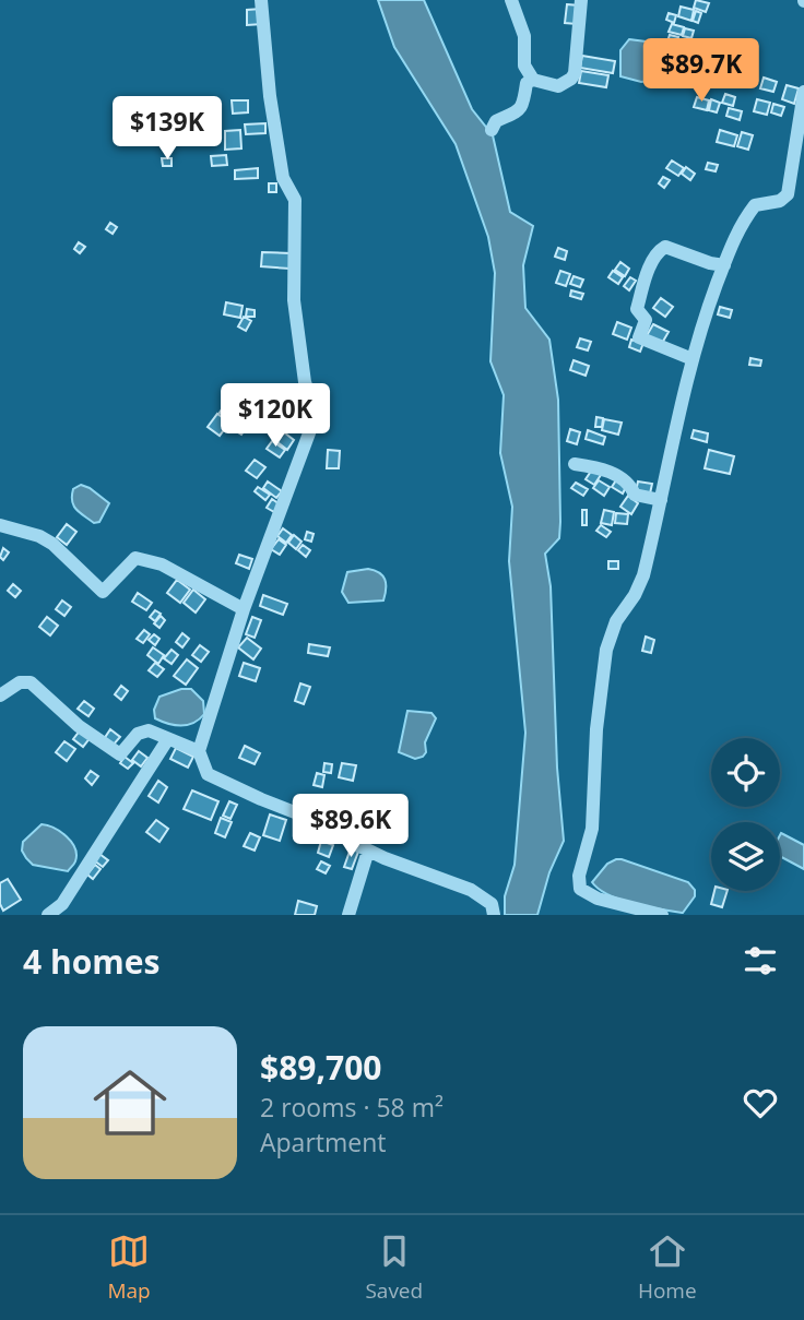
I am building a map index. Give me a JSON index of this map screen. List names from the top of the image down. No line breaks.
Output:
{"page":{"price":["$89.7K","$139K","$120K","$89.6K"],"heading":"4 homes","list":[{"name":"$89,700","note":"2 rooms · 58 m² · Apartment"}],"tabs":["Map","Saved","Home"]}}
